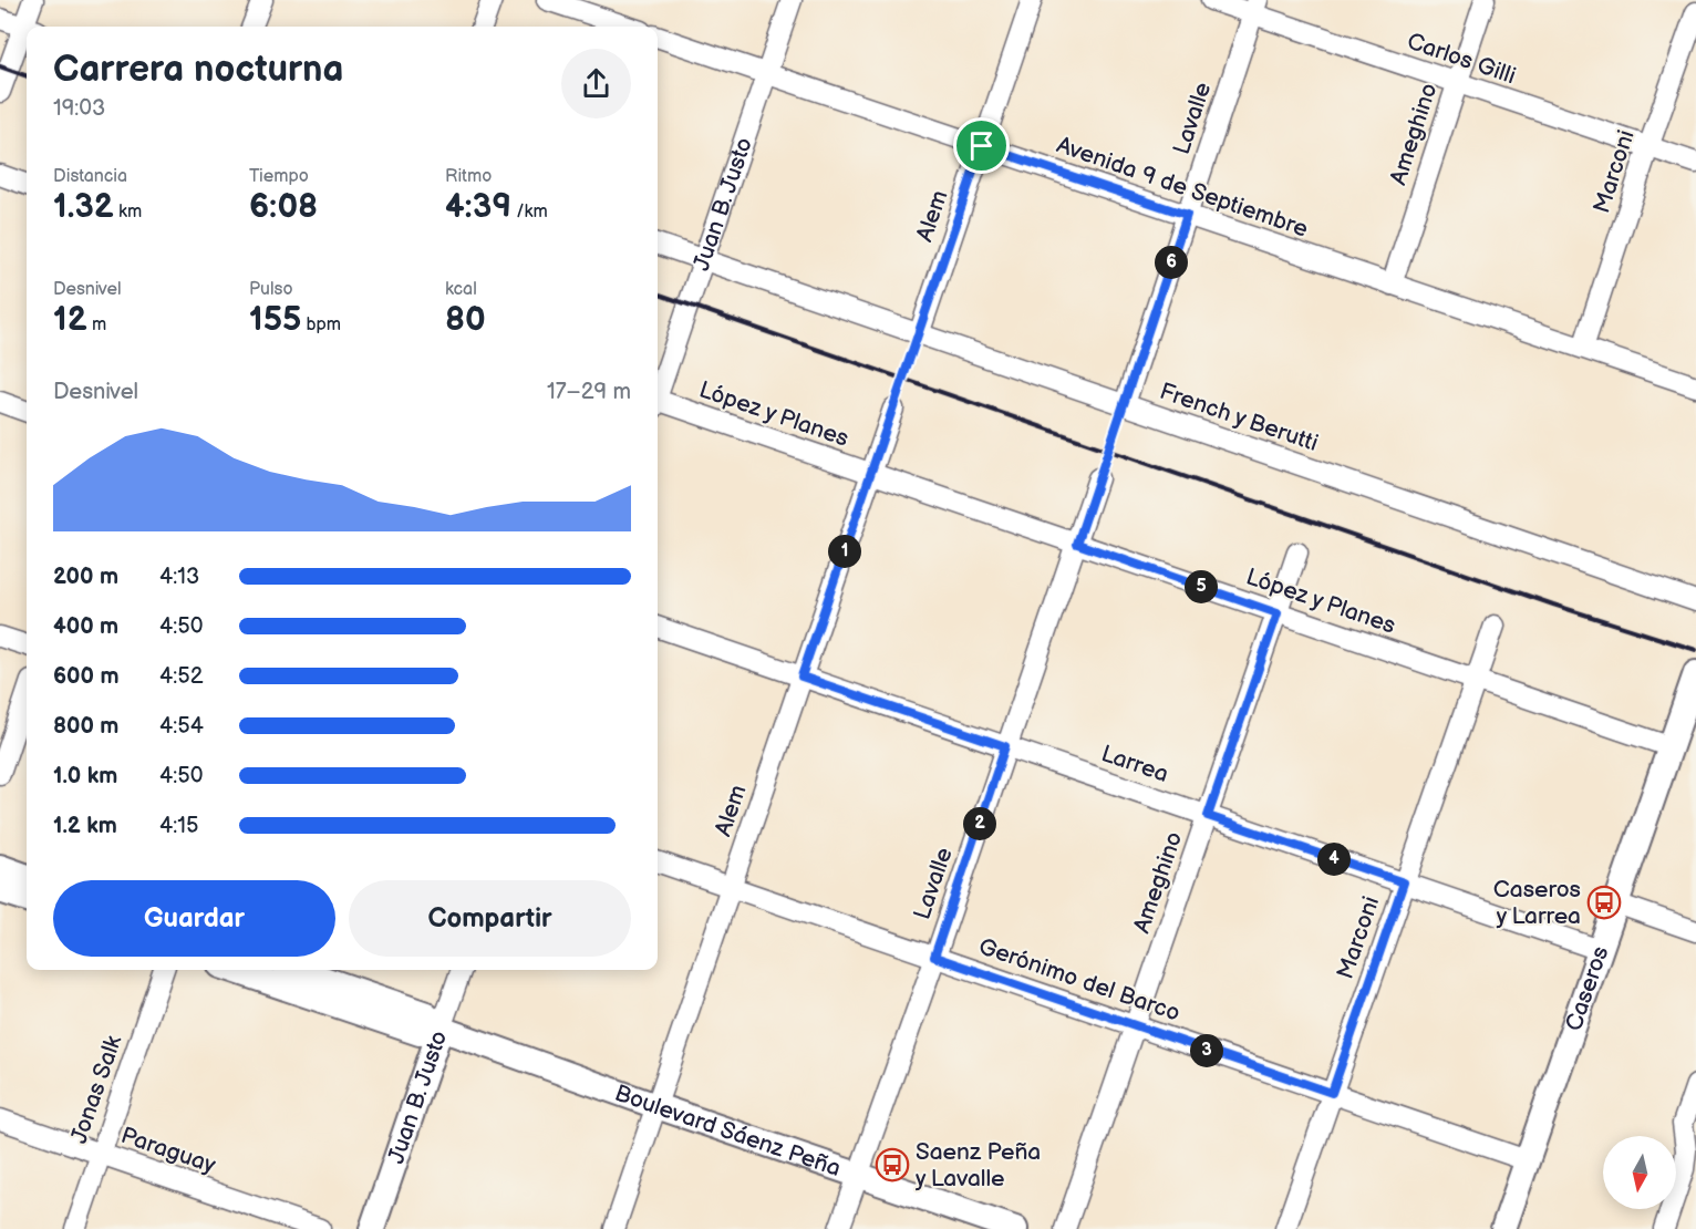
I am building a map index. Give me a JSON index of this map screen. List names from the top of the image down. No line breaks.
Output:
{"streets":{"main road":["Juan B. Justo","Caseros","Boulevard Sáenz Peña"],"street":["Carlos Gilli","Lavalle","Ameghino","Marconi","Avenida 9 de Septiembre","Alem","López y Planes","French y Berutti","Larrea","Gerónimo del Barco","Jonas Salk","Paraguay"]},"crossings":[["Carlos Gilli","Lavalle"],["Carlos Gilli","Ameghino"],["Carlos Gilli","Marconi"],["Lavalle","Avenida 9 de Septiembre"],["Lavalle","López y Planes"],["Lavalle","French y Berutti"],["Lavalle","Larrea"],["Lavalle","Gerónimo del Barco"],["Lavalle","Boulevard Sáenz Peña"],["Ameghino","Avenida 9 de Septiembre"],["Ameghino","López y Planes"],["Ameghino","Larrea"],["Ameghino","Gerónimo del Barco"],["Marconi","Avenida 9 de Septiembre"],["Marconi","López y Planes"],["Marconi","Larrea"],["Marconi","Gerónimo del Barco"],["Avenida 9 de Septiembre","Juan B. Justo"],["Avenida 9 de Septiembre","Alem"],["Juan B. Justo","French y Berutti"],["Juan B. Justo","Boulevard Sáenz Peña"],["Alem","López y Planes"],["Alem","French y Berutti"],["Alem","Larrea"],["Alem","Gerónimo del Barco"],["Alem","Boulevard Sáenz Peña"],["López y Planes","Caseros"],["Larrea","Caseros"],["Gerónimo del Barco","Caseros"],["Jonas Salk","Paraguay"]],"places":{"bus stop":["Caseros y Larrea","Saenz Peña y Lavalle"]},"north":"bottom","page":{"heading":["Carrera nocturna","19:03"],"stats":[["Distancia","1.32 km"],["Tiempo","6:08"],["Ritmo","4:39 /km"],["Desnivel","12 m"],["Pulso","155 bpm"],["kcal","80"]],"pins":["6","1","5","2","4","3"],"chart":["Desnivel","17–29 m"],"list":[{"name":"200 m","note":"4:13"},{"name":"400 m","note":"4:50"},{"name":"600 m","note":"4:52"},{"name":"800 m","note":"4:54"},{"name":"1.0 km","note":"4:50"},{"name":"1.2 km","note":"4:15"}],"buttons":["Guardar","Compartir"]}}
